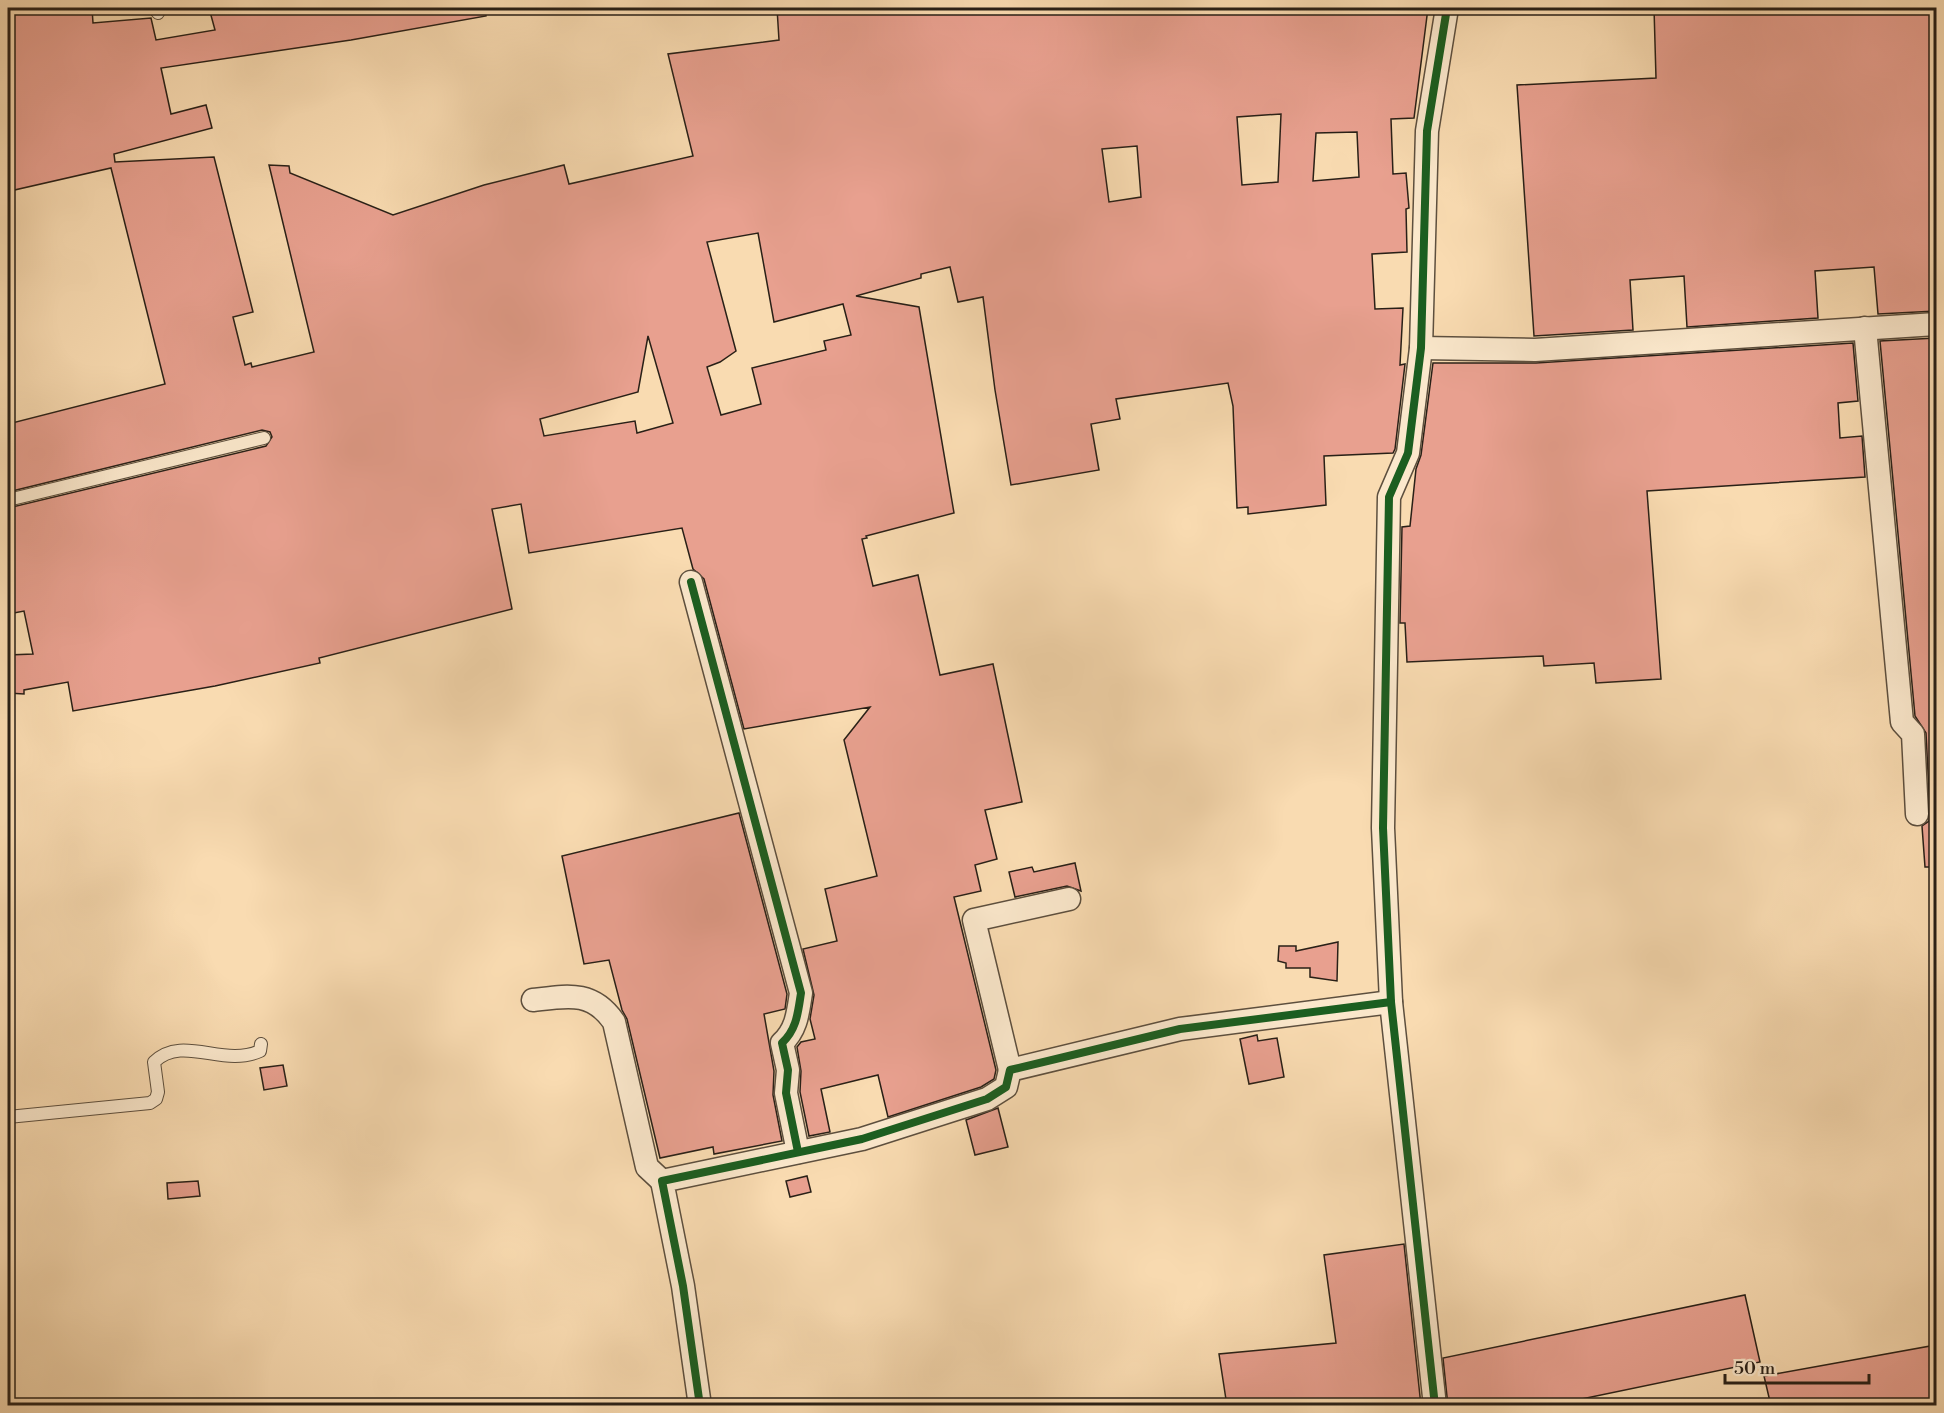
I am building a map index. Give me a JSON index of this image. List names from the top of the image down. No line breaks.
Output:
{"scale_bar":"50 m"}
